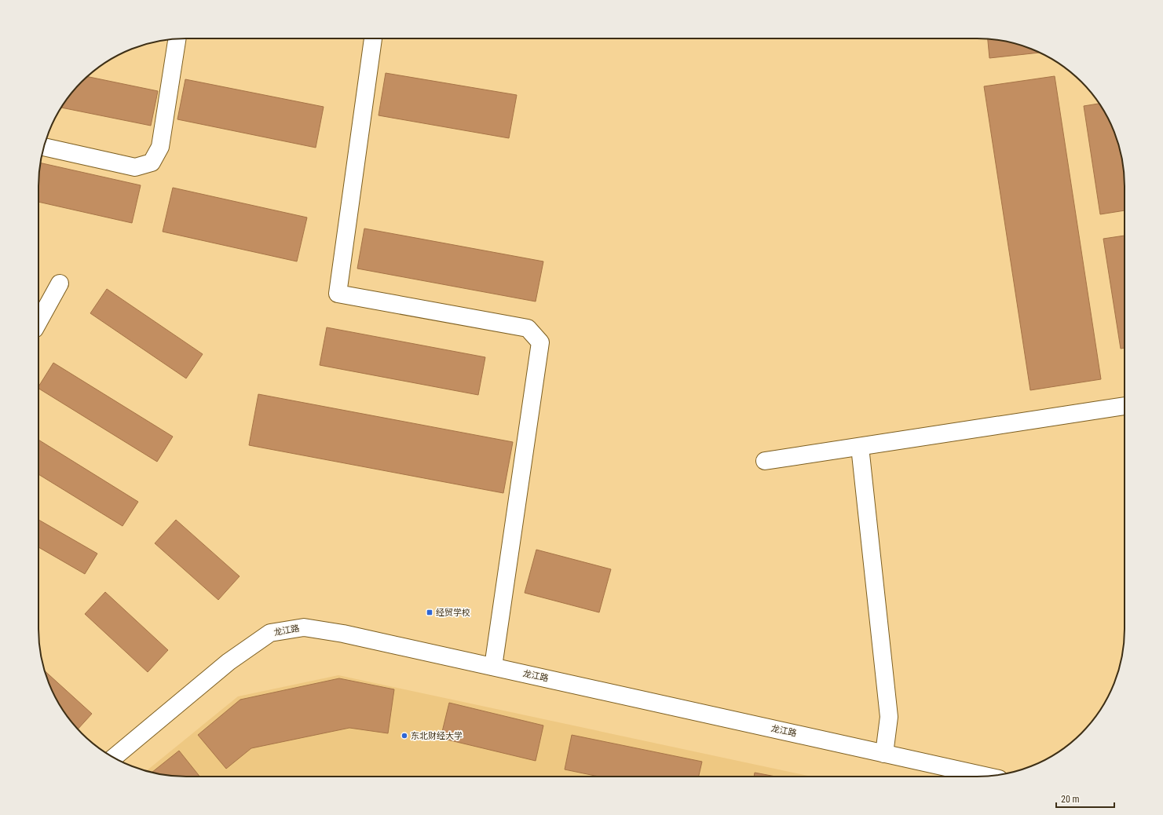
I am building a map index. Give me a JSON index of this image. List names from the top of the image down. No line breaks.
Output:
{"streets":{"street":["龙江路"]},"places":{"transit":["经贸学校"],"other":["东北财经大学"]},"scale_bar":"20 m"}
